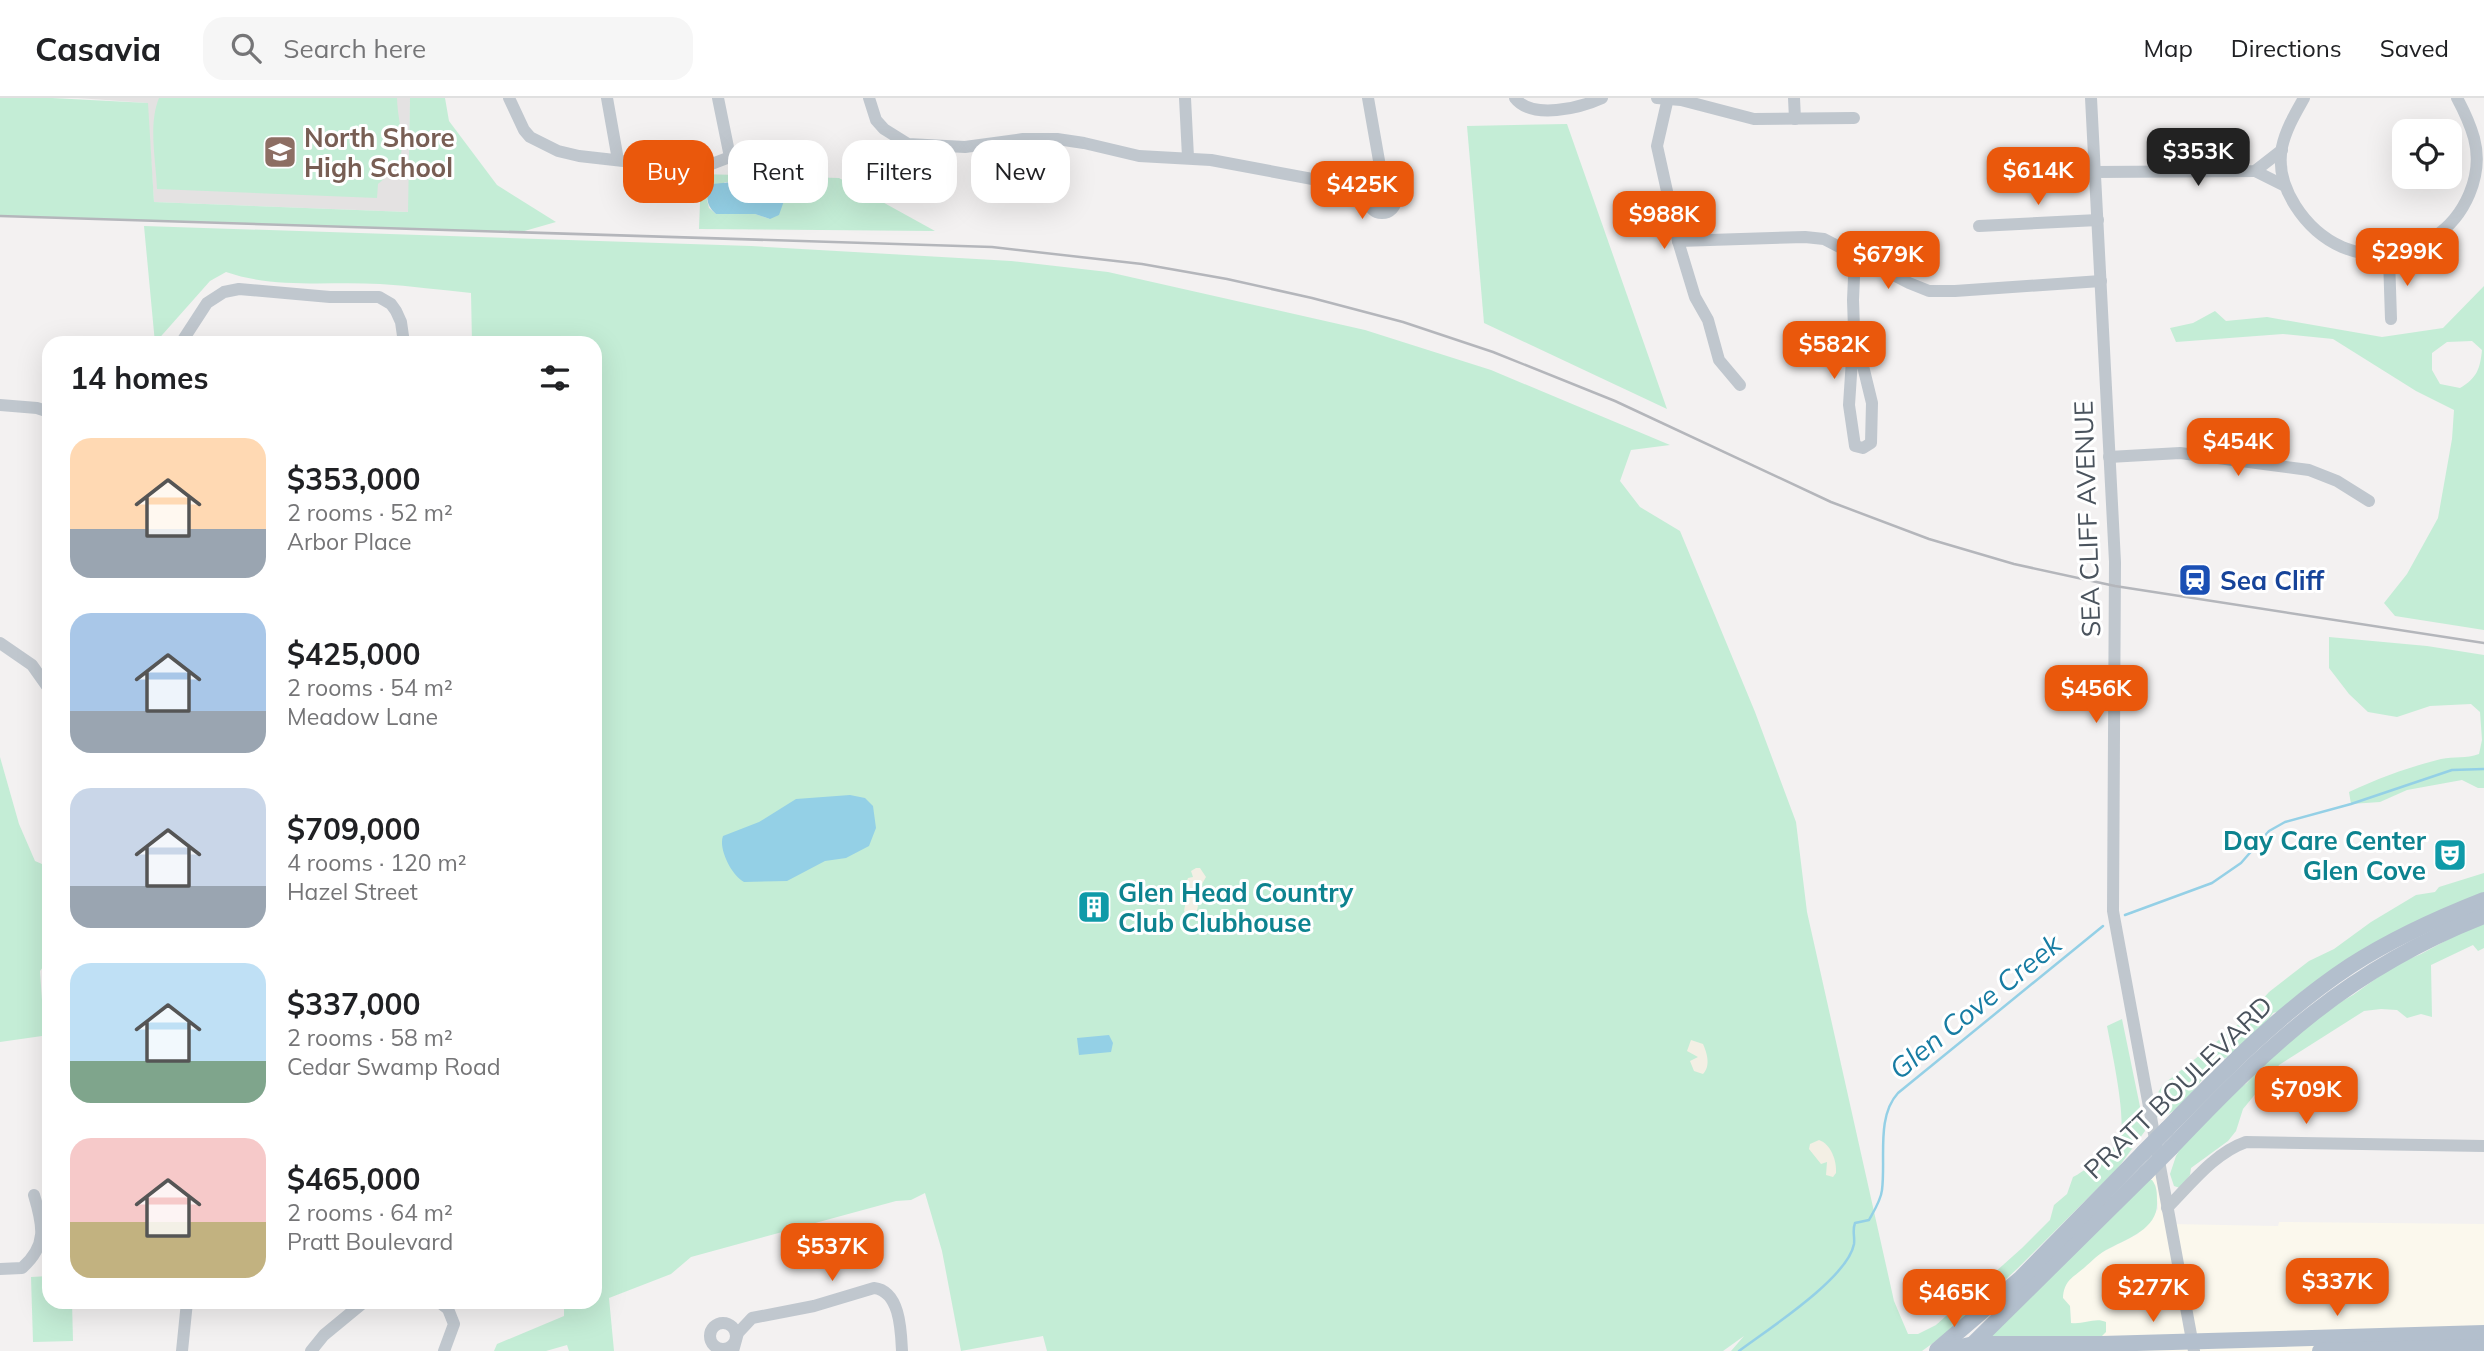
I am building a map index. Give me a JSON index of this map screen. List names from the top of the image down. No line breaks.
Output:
{"streets":{"main road":["PRATT BOULEVARD"],"street":["SEA CLIFF AVENUE"]},"water":["Glen Cove Creek"],"places":{"school or university":["North Shore High School"],"station":["Sea Cliff"],"theatre":["Day Care Center Glen Cove"],"building":["Glen Head Country Club Clubhouse"]},"page":{"header":"Casavia","search":"Search here","nav":["Map","Directions","Saved"],"price":["$353K","$614K","$425K","$988K","$299K","$679K","$582K","$454K","$456K","$709K","$537K","$337K","$277K","$465K"],"chip":["Buy","Rent","Filters","New"],"heading":"14 homes","list":[{"name":"$353,000","note":"2 rooms · 52 m² · Arbor Place"},{"name":"$425,000","note":"2 rooms · 54 m² · Meadow Lane"},{"name":"$709,000","note":"4 rooms · 120 m² · Hazel Street"},{"name":"$337,000","note":"2 rooms · 58 m² · Cedar Swamp Road"},{"name":"$465,000","note":"2 rooms · 64 m² · Pratt Boulevard"}]}}
